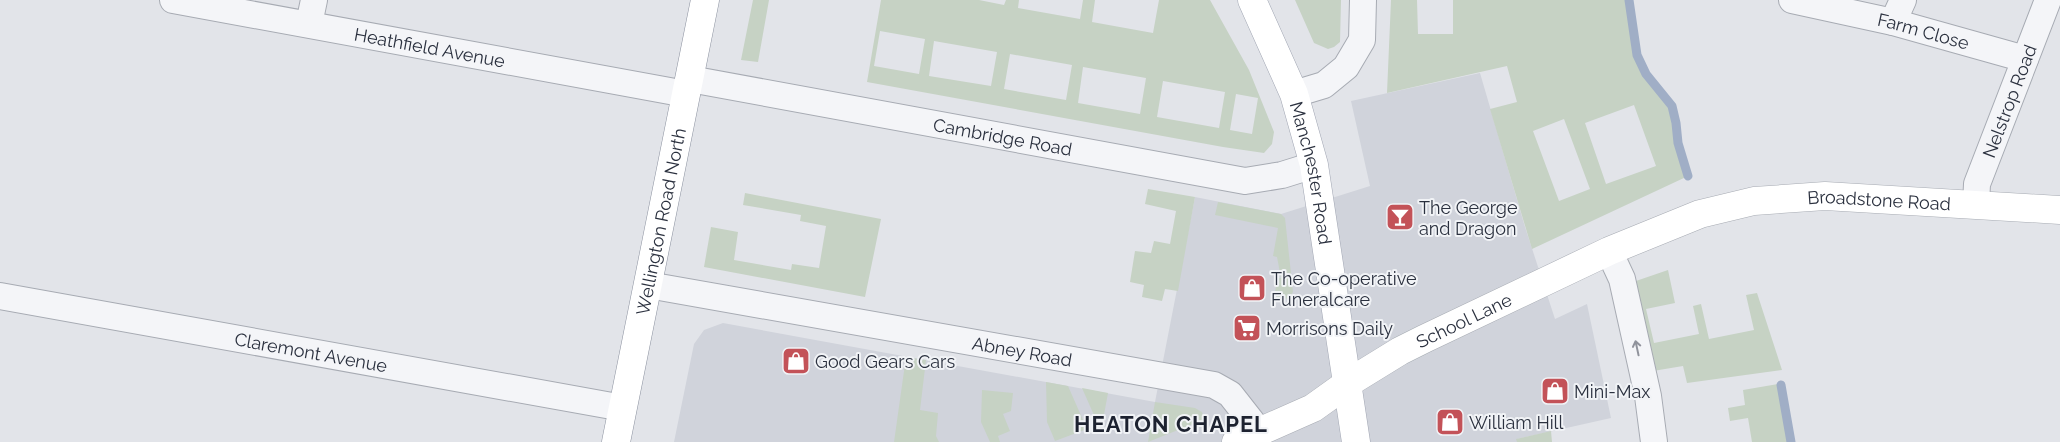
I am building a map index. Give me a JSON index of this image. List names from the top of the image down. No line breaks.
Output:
{"streets":{"main road":["Manchester Road","Broadstone Road","Wellington Road North","School Lane"],"street":["Farm Close","Heathfield Avenue","Nelstrop Road","Cambridge Road","Abney Road","Claremont Avenue"]},"crossings":[["Farm Close","Nelstrop Road"],["Heathfield Avenue","Cambridge Road"],["Heathfield Avenue","Wellington Road North"],["Nelstrop Road","Broadstone Road"],["Cambridge Road","Manchester Road"],["Cambridge Road","Wellington Road North"],["Manchester Road","School Lane"],["Broadstone Road","School Lane"],["Wellington Road North","Abney Road"],["Wellington Road North","Claremont Avenue"],["School Lane","Abney Road"]],"districts":["HEATON CHAPEL"],"places":{"bar":["The George and Dragon"],"shop":["The Co-operative Funeralcare","Good Gears Cars","Mini-Max","William Hill"],"supermarket":["Morrisons Daily"]}}
